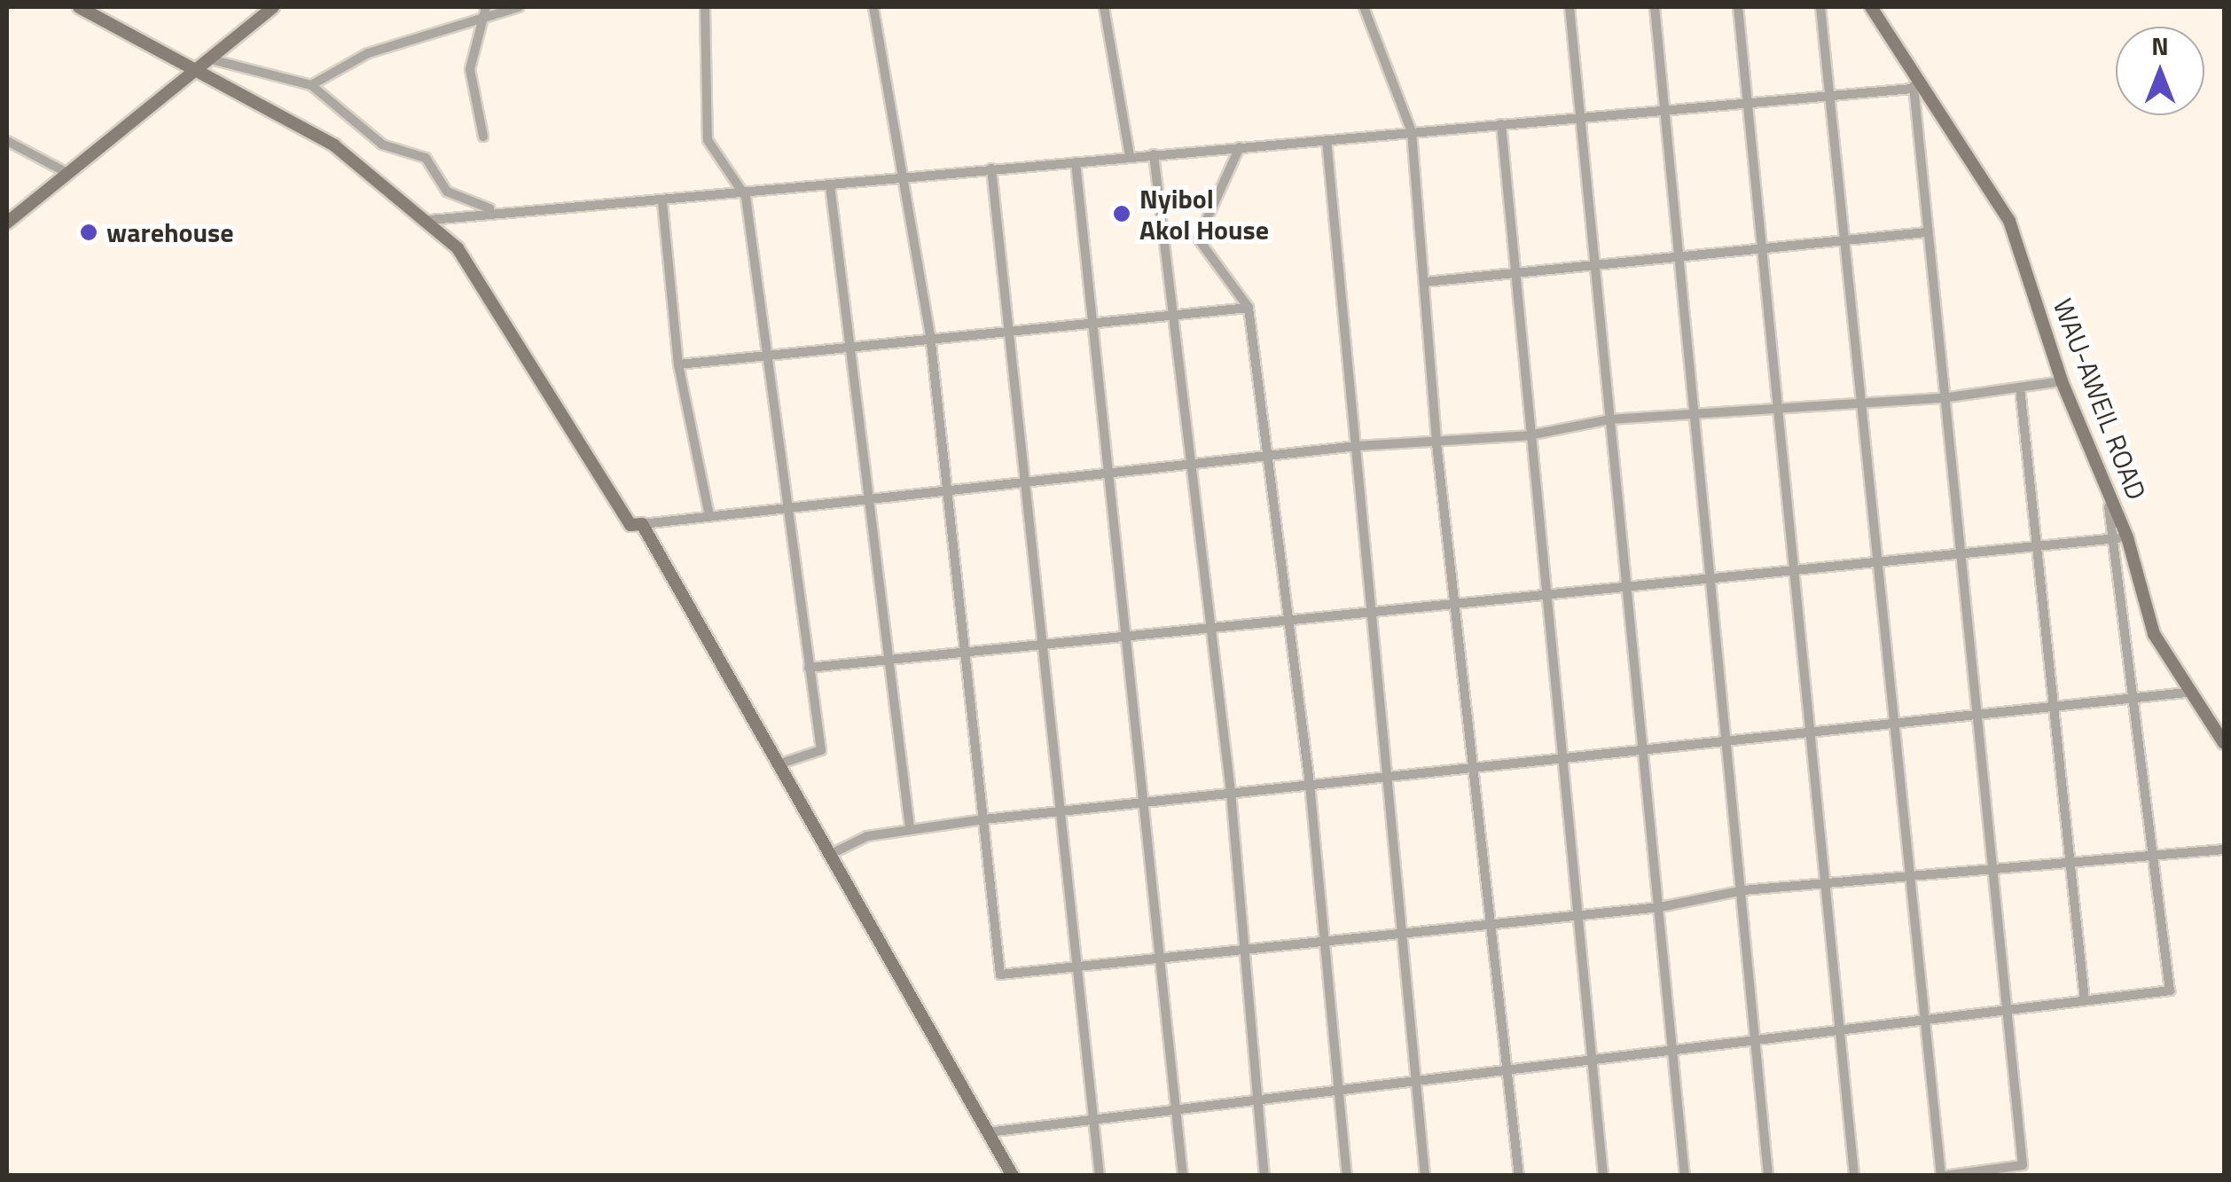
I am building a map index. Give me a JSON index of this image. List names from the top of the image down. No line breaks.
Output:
{"streets":{"street":["WAU-AWEIL ROAD"]},"places":["Nyibol Akol House","warehouse"],"north":"top"}
